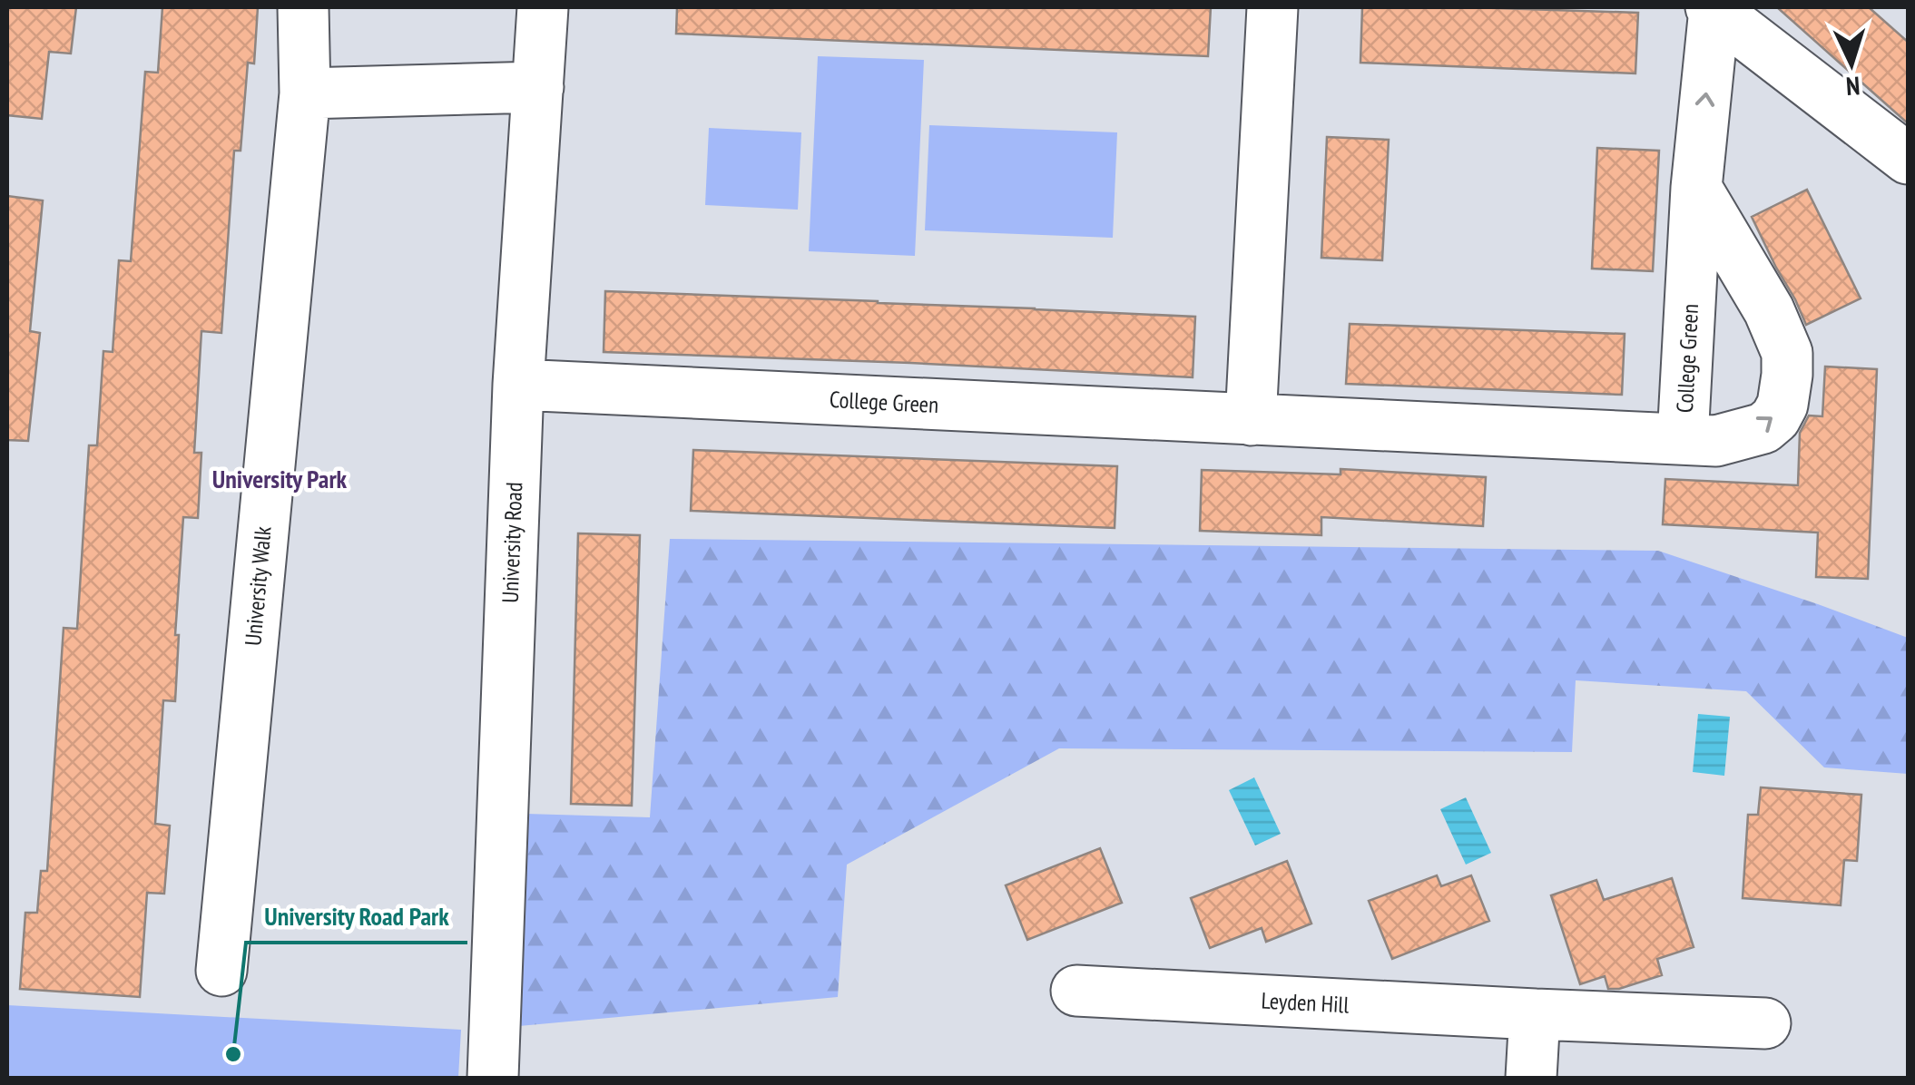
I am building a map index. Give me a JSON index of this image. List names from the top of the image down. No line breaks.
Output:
{"streets":{"street":["College Green","University Road","University Walk","Leyden Hill"]},"crossings":[["College Green","University Road"]],"districts":["University Park"],"places":["University Road Park"],"north":"bottom"}
